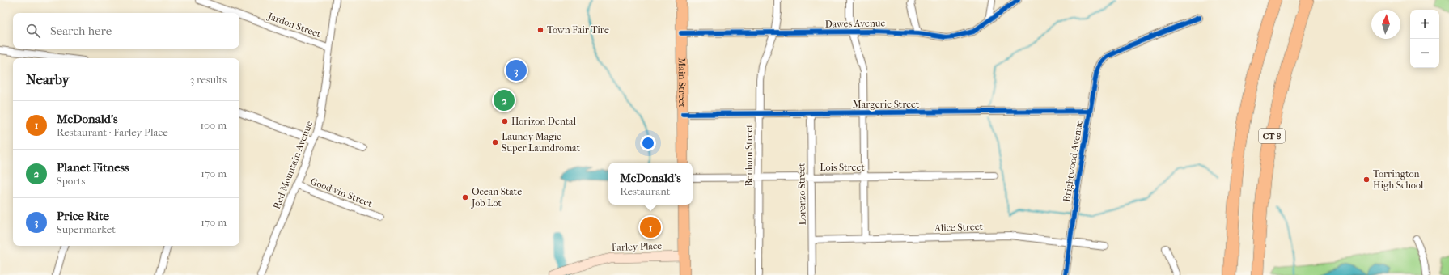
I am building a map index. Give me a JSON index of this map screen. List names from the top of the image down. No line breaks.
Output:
{"streets":{"highway":["CT 8"],"main road":["Main Street","Farley Place"],"street":["Dawes Avenue","Jardon Street","Margerie Street","Benham Street","Brightwood Avenue","Red Mountain Avenue","Lois Street","Goodwin Street","Lorenzo Street","Alice Street"]},"crossings":[["Dawes Avenue","Main Street"],["Dawes Avenue","Benham Street"],["Jardon Street","Red Mountain Avenue"],["Main Street","Margerie Street"],["Margerie Street","Benham Street"],["Margerie Street","Brightwood Avenue"],["Margerie Street","Lorenzo Street"],["Benham Street","Lois Street"],["Brightwood Avenue","Alice Street"],["Red Mountain Avenue","Goodwin Street"],["Lois Street","Lorenzo Street"],["Lorenzo Street","Alice Street"]],"places":["Town Fair Tire","Horizon Dental","Laundy Magic Super Laundromat","Torrington High School","Ocean State Job Lot"],"north":"top","page":{"map_buttons":["+","−"],"search":"Search here","pins":["3","2","1"],"heading":["Nearby","3 results"],"list":[{"mark":"1","name":"McDonald's","note":"Restaurant · Farley Place","value":"100 m"},{"mark":"2","name":"Planet Fitness","note":"Sports","value":"170 m"},{"mark":"3","name":"Price Rite","note":"Supermarket","value":"170 m"}],"popup":["McDonald's","Restaurant"]}}
